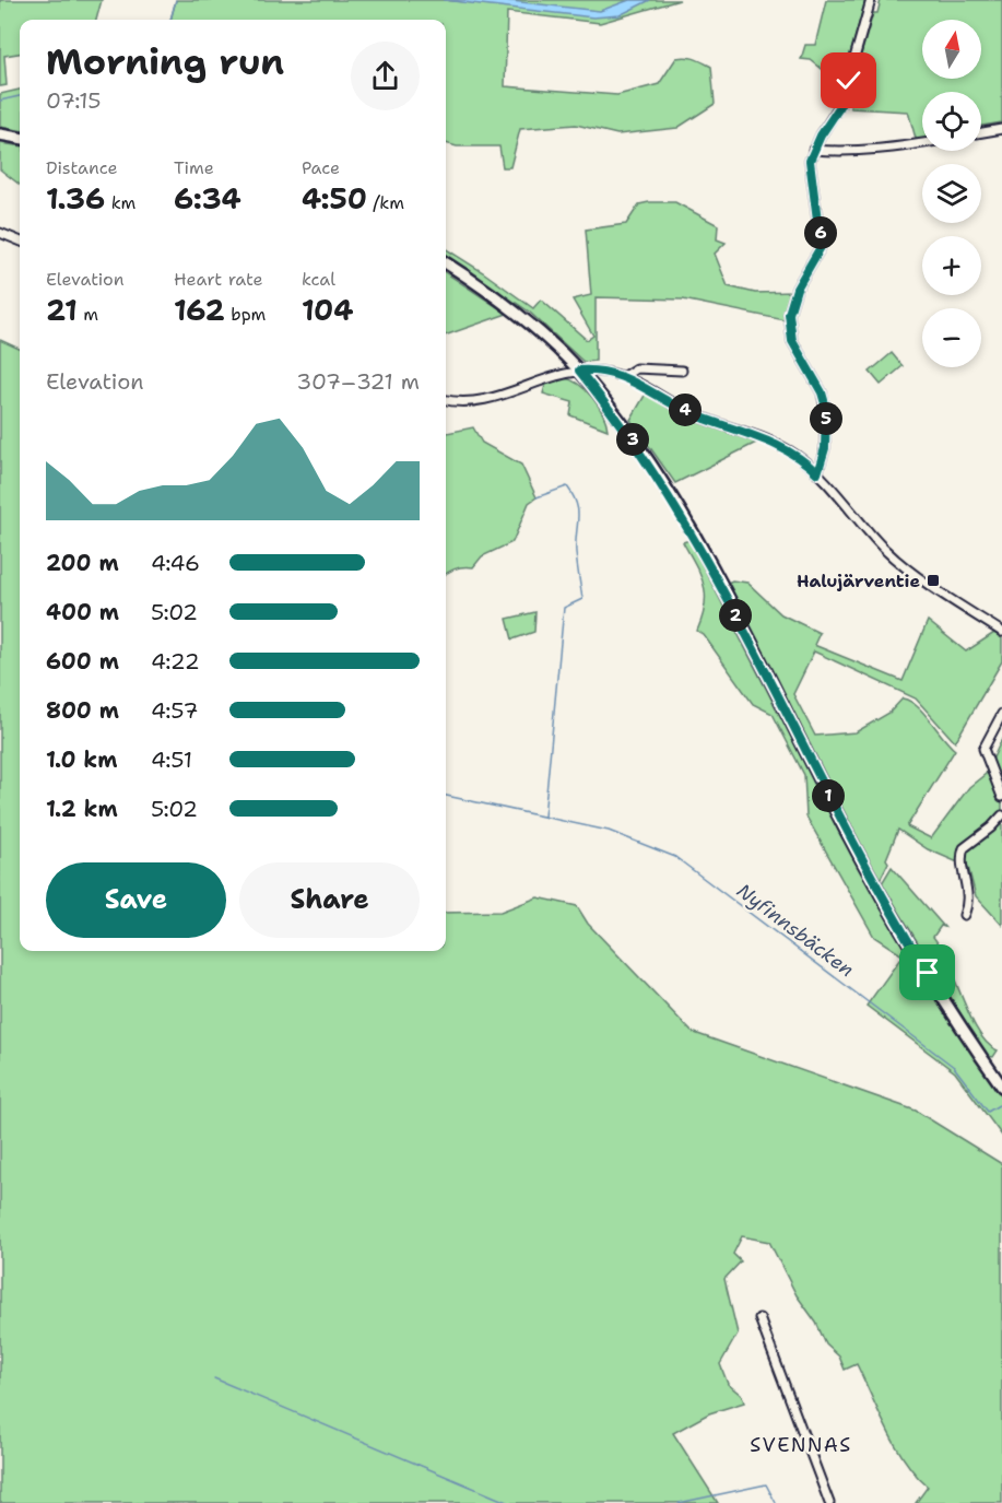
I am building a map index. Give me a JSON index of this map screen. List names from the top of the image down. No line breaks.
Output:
{"districts":["SVENNAS"],"water":["Nyfinnsbäcken"],"places":{"transit":["Halujärventie"]},"north":"top","page":{"map_buttons":["+","−"],"heading":["Morning run","07:15"],"stats":[["Distance","1.36 km"],["Time","6:34"],["Pace","4:50 /km"],["Elevation","21 m"],["Heart rate","162 bpm"],["kcal","104"]],"pins":["6","4","5","3","2","1"],"chart":["Elevation","307–321 m"],"list":[{"name":"200 m","note":"4:46"},{"name":"400 m","note":"5:02"},{"name":"600 m","note":"4:22"},{"name":"800 m","note":"4:57"},{"name":"1.0 km","note":"4:51"},{"name":"1.2 km","note":"5:02"}],"buttons":["Save","Share"]}}
